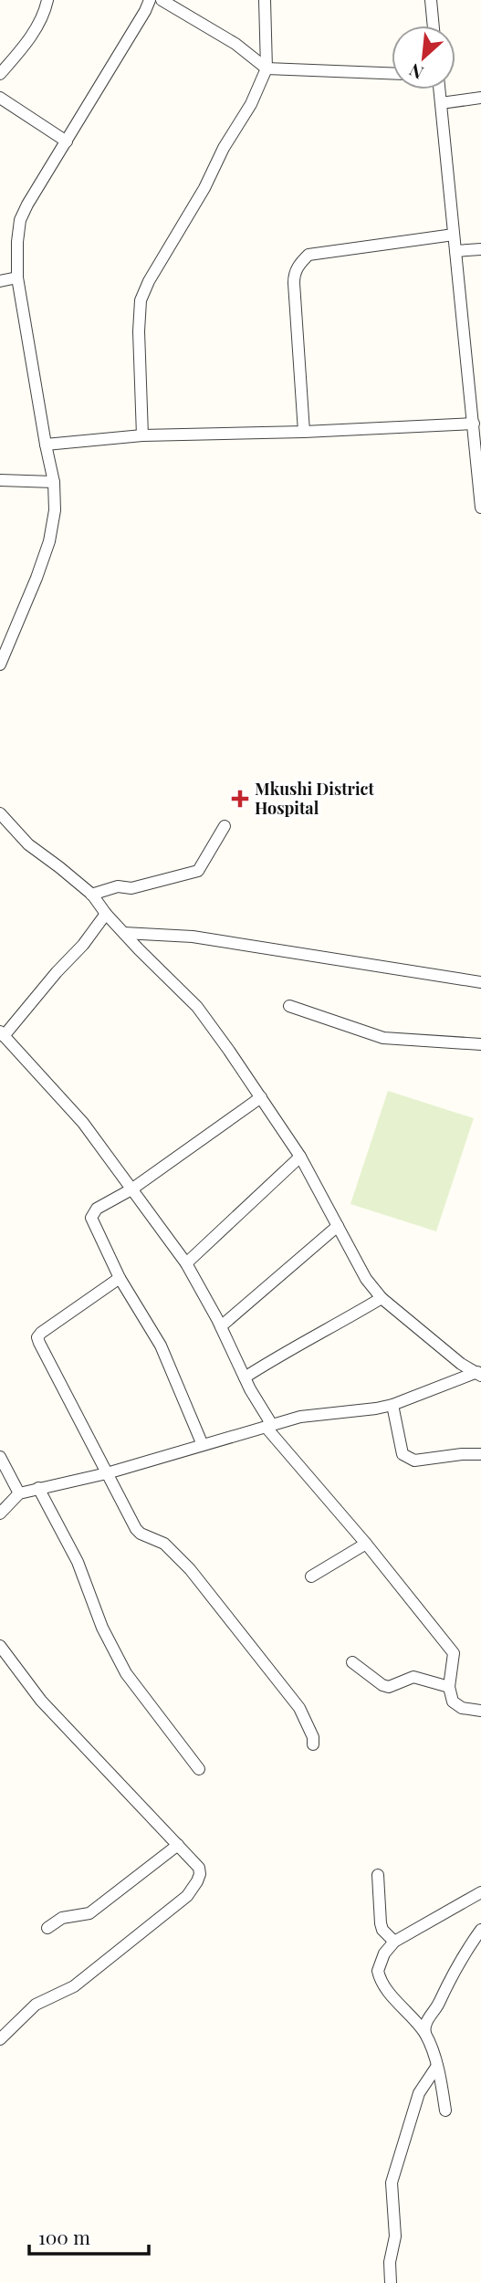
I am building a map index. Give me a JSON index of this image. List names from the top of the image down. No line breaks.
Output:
{"places":{"health":["Mkushi District Hospital"]},"scale_bar":"100 m","north":"bottom left"}
